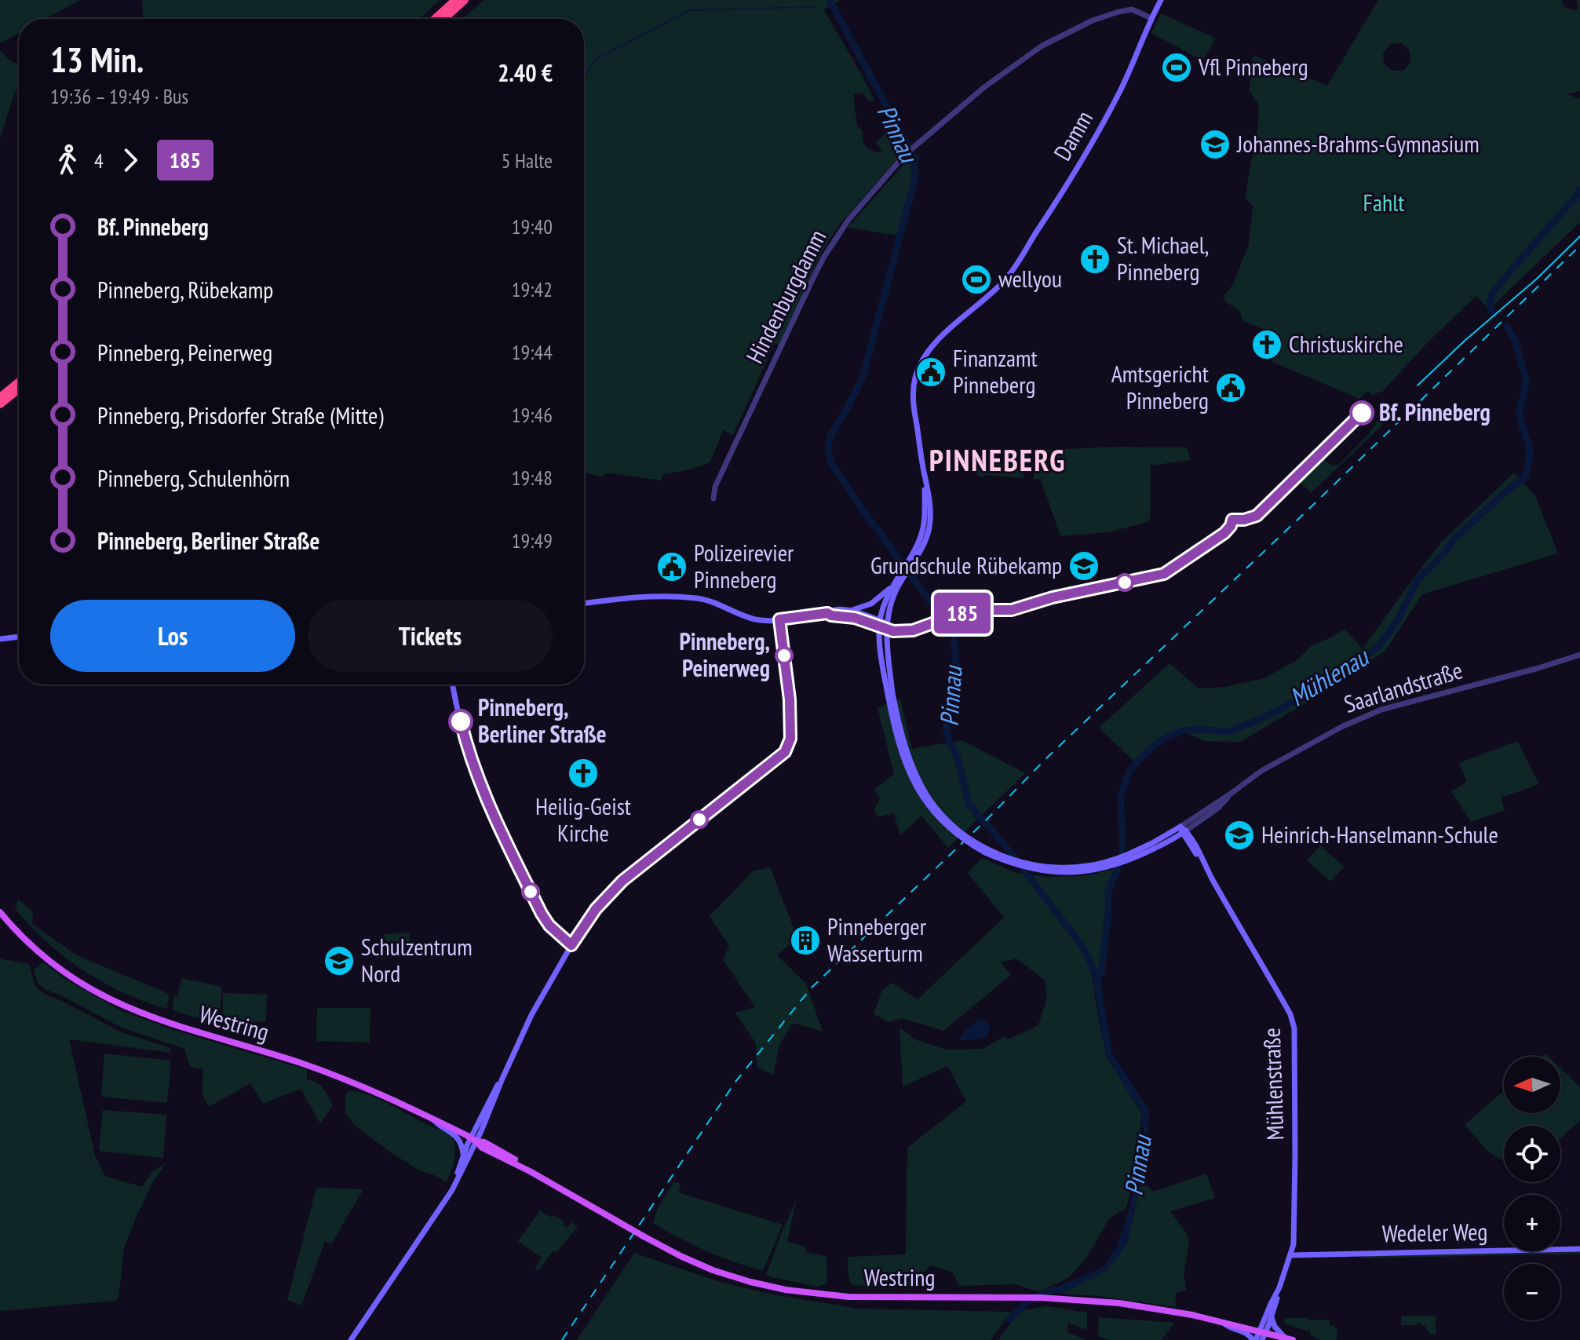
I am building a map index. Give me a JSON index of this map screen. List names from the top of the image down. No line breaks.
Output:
{"streets":{"main road":["Damm","Westring","Mühlenstraße","Wedeler Weg"],"street":["Hindenburgdamm","Saarlandstraße"]},"crossings":[["Damm","Hindenburgdamm"],["Saarlandstraße","Mühlenstraße"],["Westring","Mühlenstraße"],["Mühlenstraße","Wedeler Weg"]],"districts":["PINNEBERG"],"water":["Pinnau","Mühlenau"],"parks":["Fahlt"],"places":{"sports":["Vfl Pinneberg","wellyou"],"school or university":["Johannes-Brahms-Gymnasium","Grundschule Rübekamp","Heinrich-Hanselmann-Schule","Schulzentrum Nord"],"church":["St. Michael, Pinneberg","Christuskirche","Heilig-Geist Kirche"],"public building":["Finanzamt Pinneberg","Amtsgericht Pinneberg","Polizeirevier Pinneberg"],"other":["Bf. Pinneberg","Pinneberg, Peinerweg","Pinneberg, Berliner Straße"],"building":["Pinneberger Wasserturm"]},"lines":["bus line 185"],"north":"left","page":{"on_map":"185","heading":["13 Min.","19:36 – 19:49 · Bus","2.40 €"],"legs":["4","185","5 Halte"],"list":[{"name":"Bf. Pinneberg","value":"19:40"},{"name":"Pinneberg, Rübekamp","value":"19:42"},{"name":"Pinneberg, Peinerweg","value":"19:44"},{"name":"Pinneberg, Prisdorfer Straße (Mitte)","value":"19:46"},{"name":"Pinneberg, Schulenhörn","value":"19:48"},{"name":"Pinneberg, Berliner Straße","value":"19:49"}],"buttons":["Los","Tickets"],"map_buttons":["+","−"]}}
